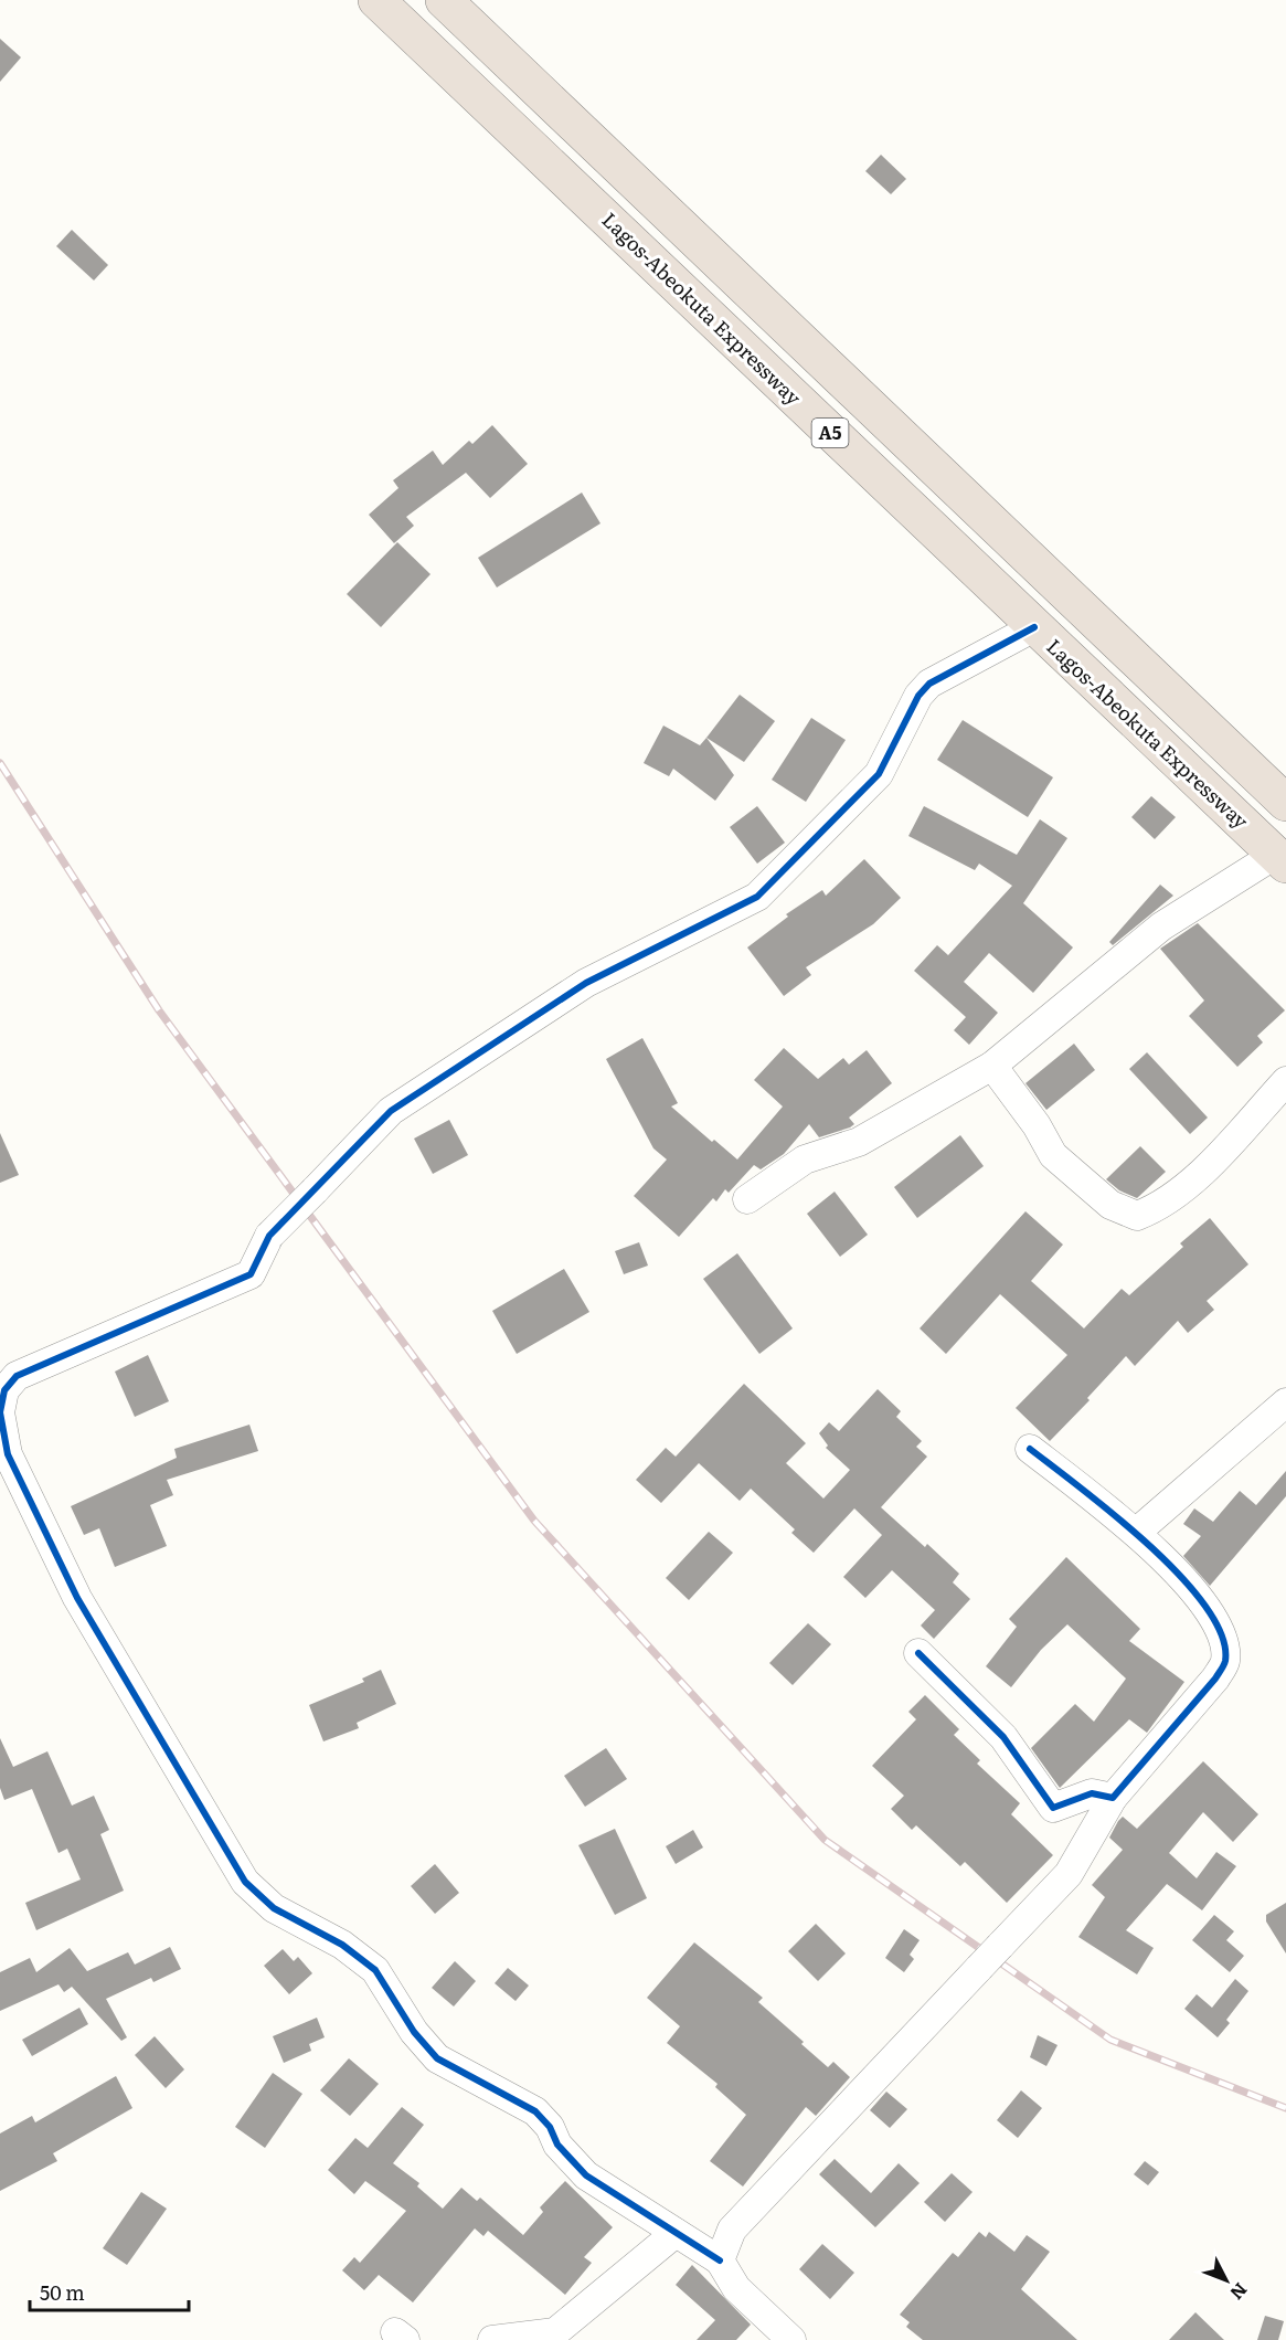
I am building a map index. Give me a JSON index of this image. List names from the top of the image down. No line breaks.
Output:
{"streets":{"highway":["Lagos-Abeokuta Expressway","A5"]},"scale_bar":"50 m","north":"bottom right"}
